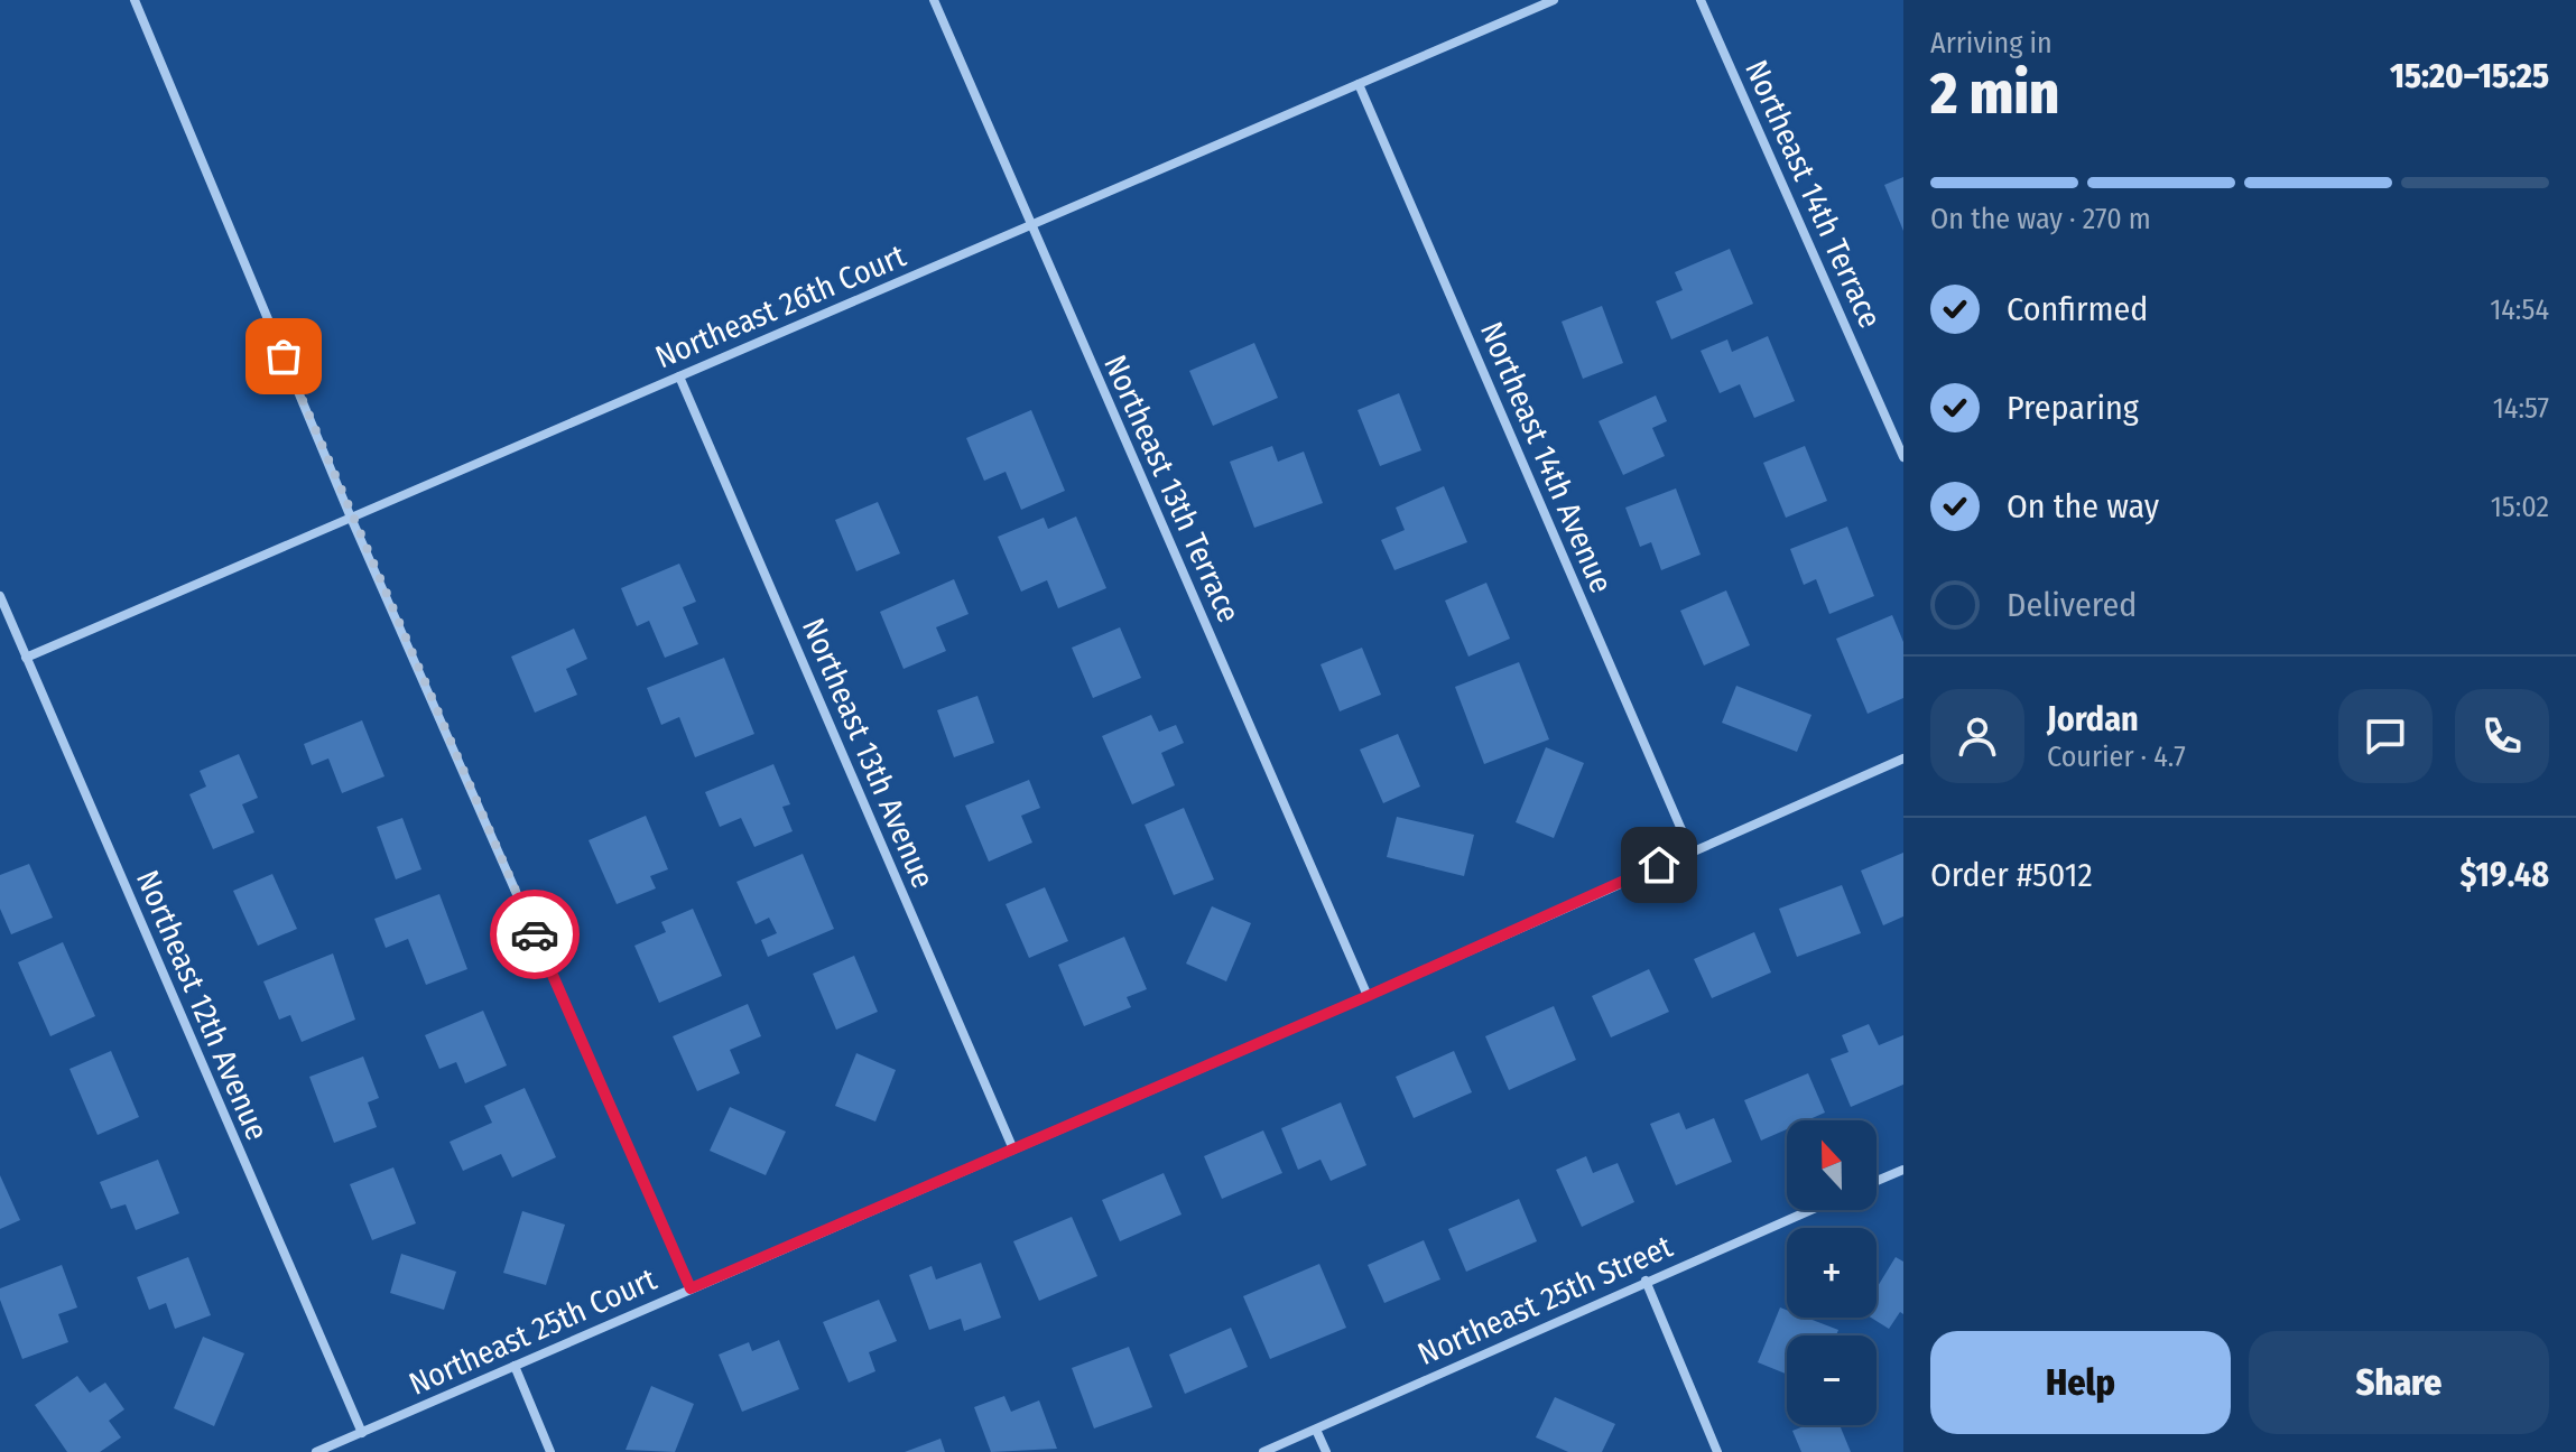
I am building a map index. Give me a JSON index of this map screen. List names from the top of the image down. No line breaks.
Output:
{"streets":{"street":["Northeast 14th Terrace","Northeast 26th Court","Northeast 14th Avenue","Northeast 13th Terrace","Northeast 13th Avenue","Northeast 12th Avenue","Northeast 25th Street","Northeast 25th Court"]},"crossings":[["Northeast 26th Court","Northeast 14th Avenue"],["Northeast 26th Court","Northeast 13th Terrace"],["Northeast 26th Court","Northeast 13th Avenue"],["Northeast 26th Court","Northeast 12th Avenue"],["Northeast 14th Avenue","Northeast 25th Court"],["Northeast 13th Terrace","Northeast 25th Court"],["Northeast 13th Avenue","Northeast 25th Court"],["Northeast 12th Avenue","Northeast 25th Court"]],"north":"top","page":{"heading":["2 min","Arriving in","15:20–15:25"],"panel":["Jordan","Courier · 4.7","Order #5012","$19.48"],"bar":"On the way · 270 m","list":[["Confirmed","14:54"],["Preparing","14:57"],["On the way","15:02"],"Delivered"],"map_buttons":["+","−"],"buttons":["Help","Share"]}}
